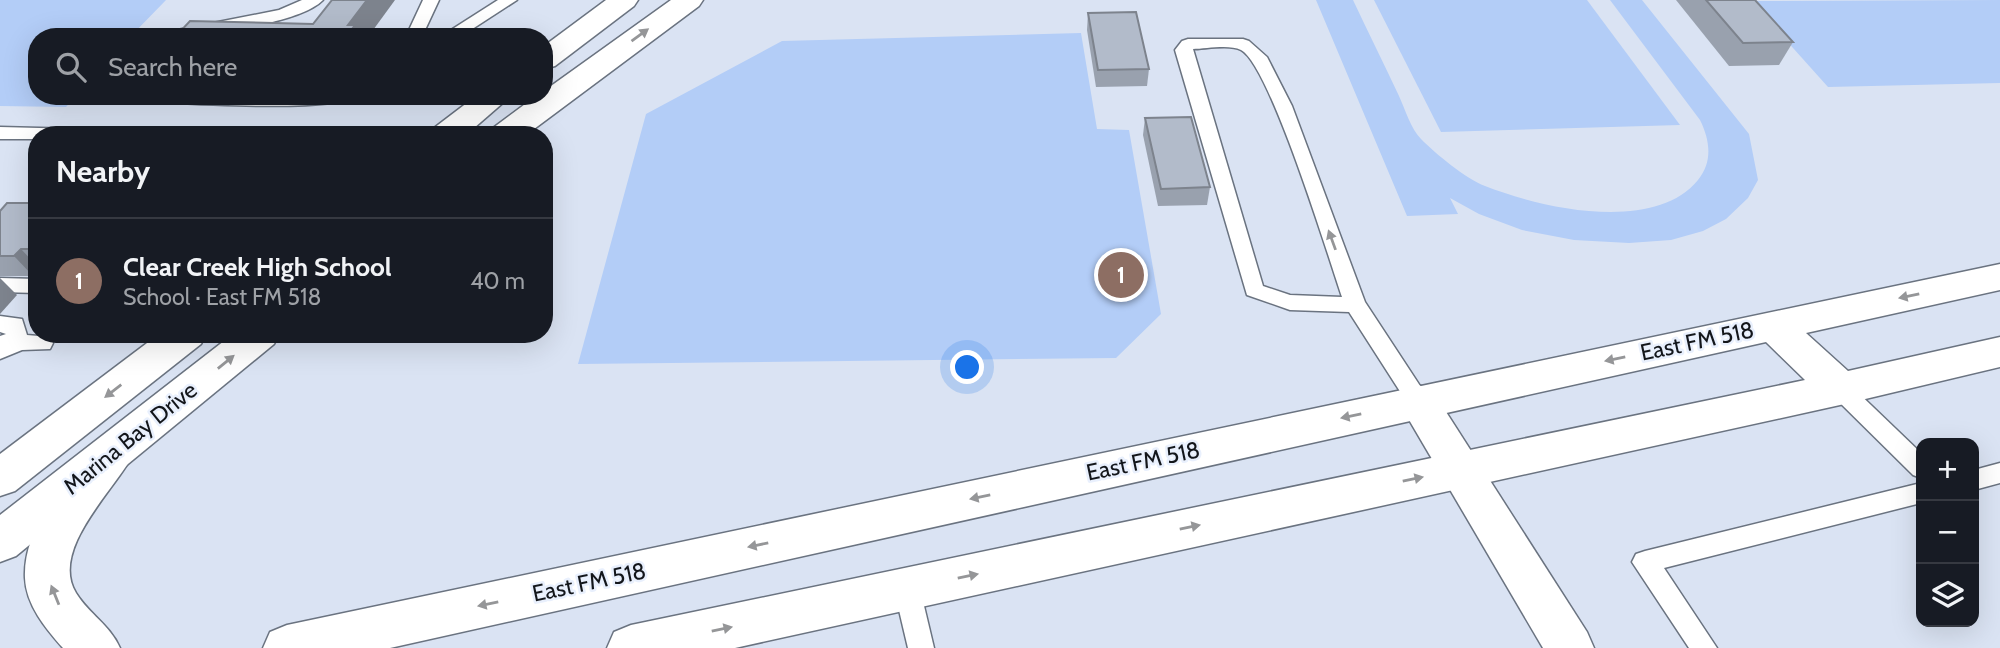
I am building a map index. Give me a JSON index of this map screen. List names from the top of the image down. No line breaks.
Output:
{"streets":{"main road":["East FM 518","Marina Bay Drive"]},"page":{"search":"Search here","heading":"Nearby","list":[{"mark":"1","name":"Clear Creek High School","note":"School · East FM 518","value":"40 m"}],"pins":"1","map_buttons":["+","−"]}}
